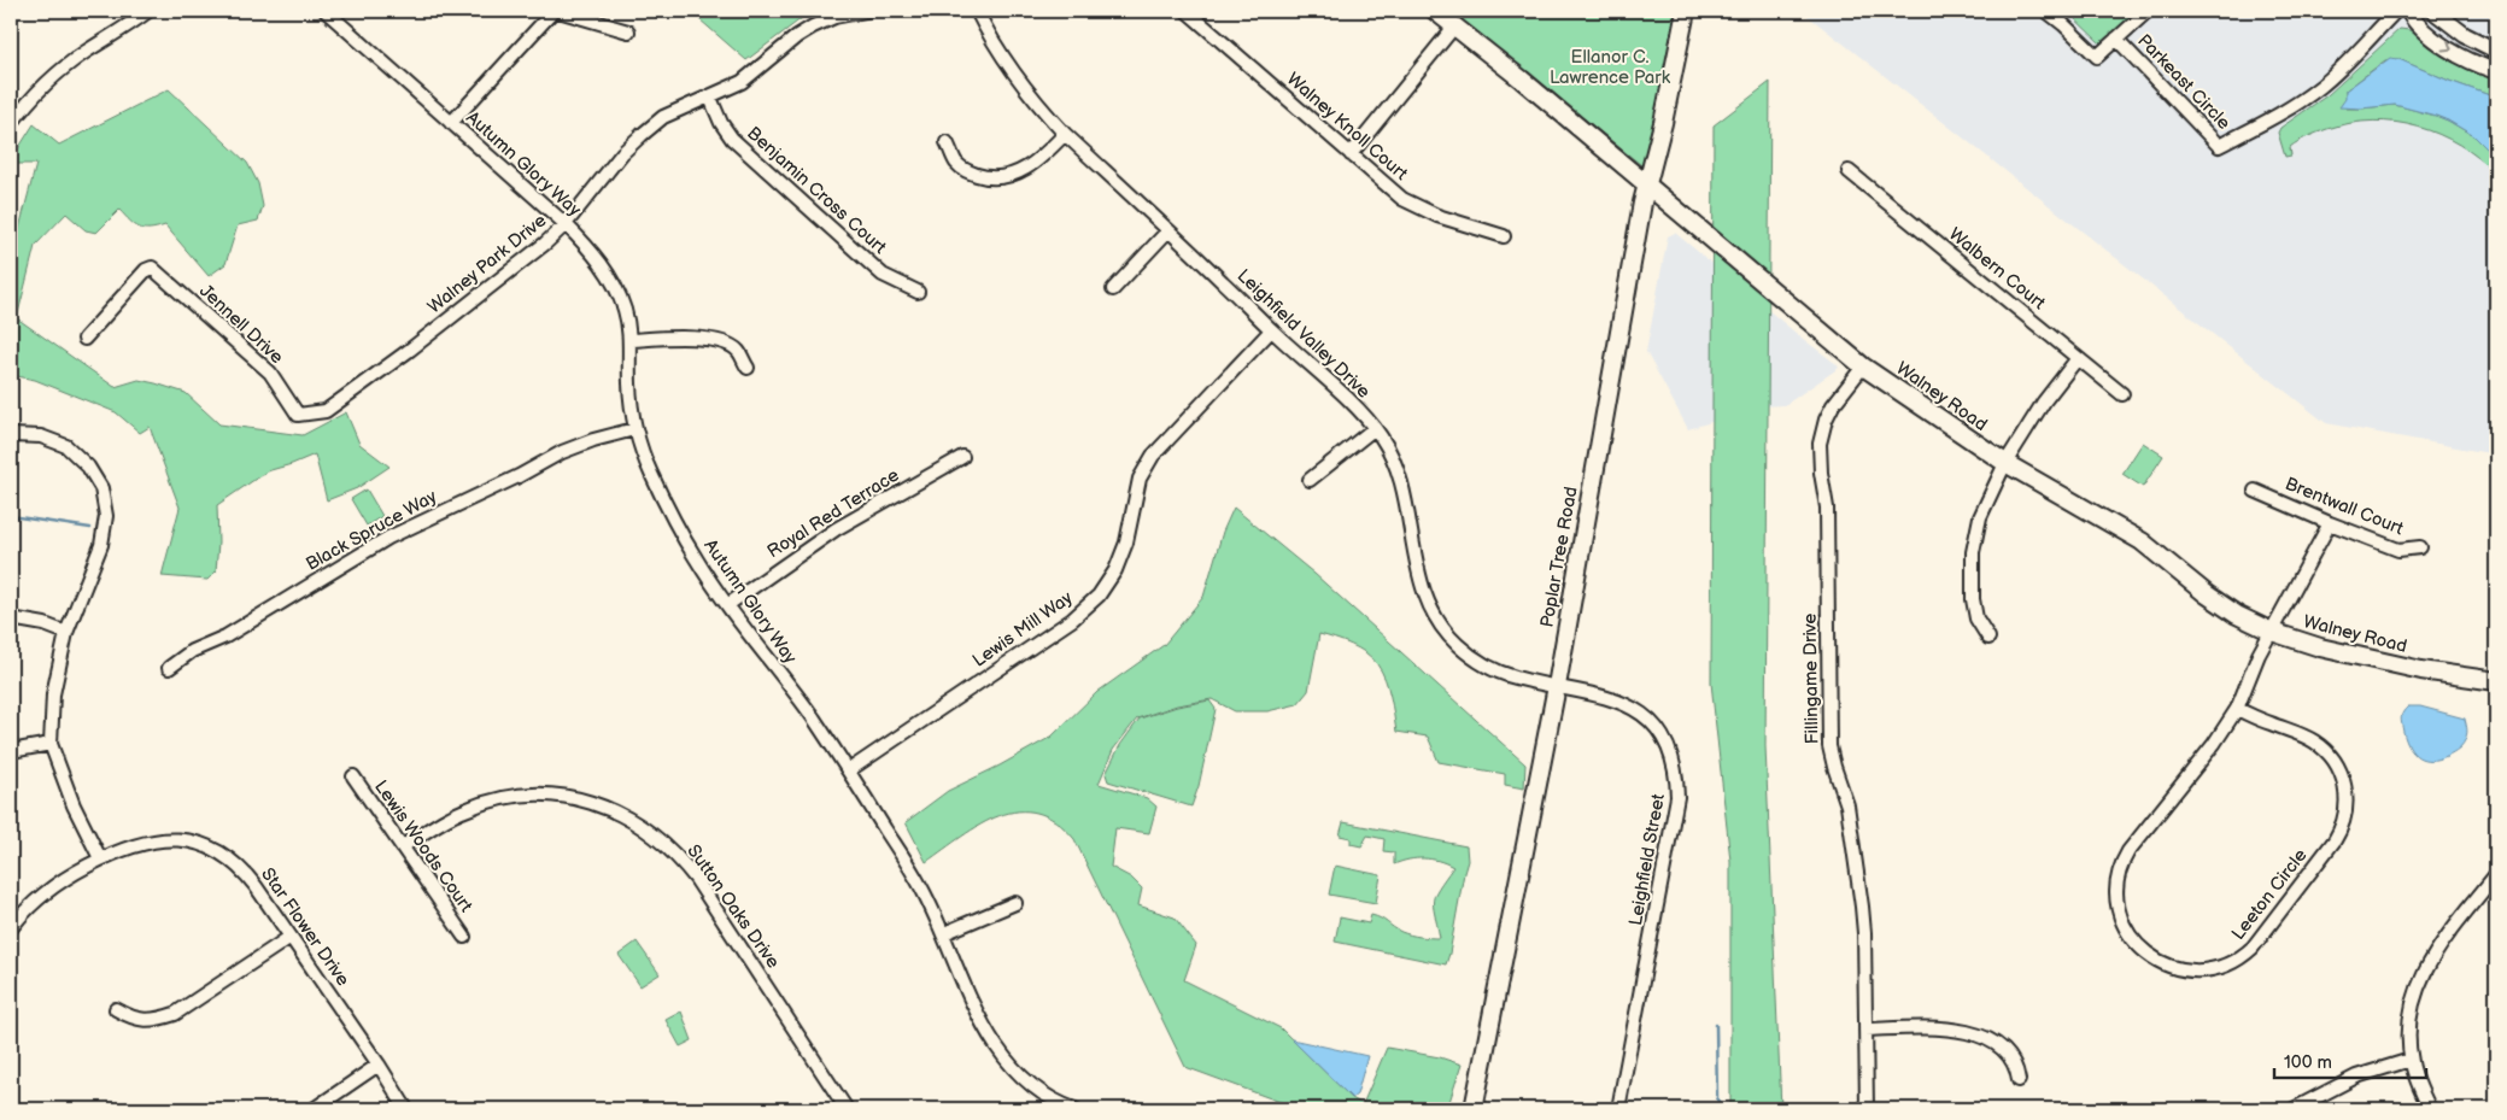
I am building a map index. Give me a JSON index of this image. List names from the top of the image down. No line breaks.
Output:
{"streets":{"main road":["Walney Road","Poplar Tree Road"],"street":["Parkeast Circle","Walney Knoll Court","Autumn Glory Way","Benjamin Cross Court","Walney Park Drive","Walbern Court","Jennell Drive","Leighfield Valley Drive","Brentwall Court","Royal Red Terrace","Black Spruce Way","Lewis Mill Way","Fillingame Drive","Lewis Woods Court","Leighfield Street","Leeton Circle","Sutton Oaks Drive","Star Flower Drive"]},"crossings":[["Autumn Glory Way","Walney Park Drive"],["Autumn Glory Way","Royal Red Terrace"],["Autumn Glory Way","Black Spruce Way"],["Autumn Glory Way","Lewis Mill Way"],["Benjamin Cross Court","Walney Park Drive"],["Walney Park Drive","Jennell Drive"],["Leighfield Valley Drive","Poplar Tree Road"],["Leighfield Valley Drive","Lewis Mill Way"],["Leighfield Valley Drive","Leighfield Street"],["Walney Road","Poplar Tree Road"],["Walney Road","Fillingame Drive"],["Walney Road","Leeton Circle"],["Brentwall Court","Leeton Circle"],["Poplar Tree Road","Leighfield Street"],["Lewis Woods Court","Sutton Oaks Drive"]],"parks":["Ellanor C. Lawrence Park"],"scale_bar":"100 m"}
